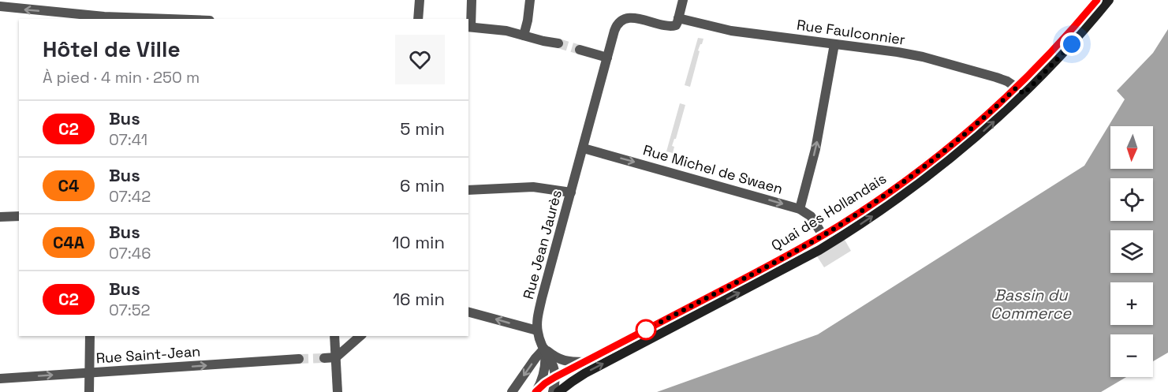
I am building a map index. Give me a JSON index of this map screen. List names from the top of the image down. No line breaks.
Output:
{"streets":{"street":["Rue Faulconnier","Rue Michel de Swaen","Quai des Hollandais","Rue Jean Jaurès","Rue Saint-Jean"]},"crossings":[["Rue Faulconnier","Quai des Hollandais"],["Rue Faulconnier","Rue Jean Jaurès"],["Rue Michel de Swaen","Quai des Hollandais"],["Rue Michel de Swaen","Rue Jean Jaurès"],["Quai des Hollandais","Rue Jean Jaurès"]],"one_way":["Rue Michel de Swaen","Rue Saint-Jean"],"water":["Bassin du Commerce"],"lines":["bus line C2"],"north":"bottom","page":{"heading":["Hôtel de Ville","À pied · 4 min · 250 m"],"list":[{"mark":"C2","name":"Bus","note":"07:41","value":"5 min"},{"mark":"C4","name":"Bus","note":"07:42","value":"6 min"},{"mark":"C4A","name":"Bus","note":"07:46","value":"10 min"},{"mark":"C2","name":"Bus","note":"07:52","value":"16 min"}],"map_buttons":["+","−"]}}
